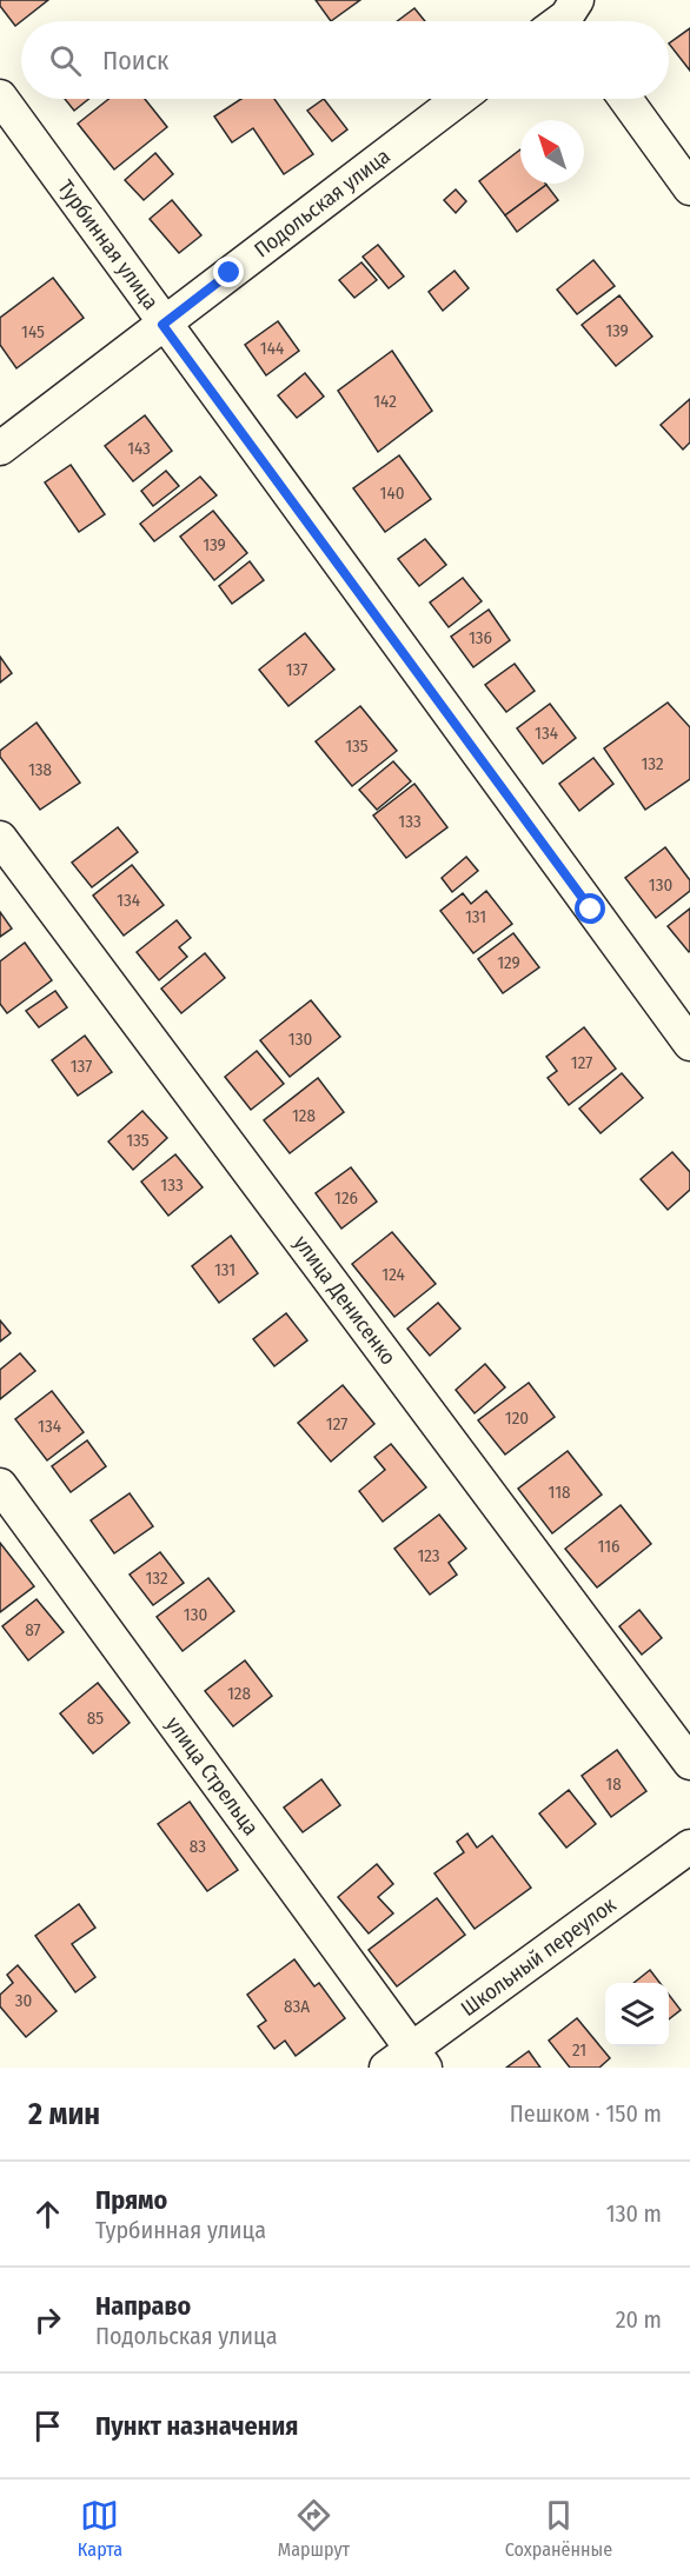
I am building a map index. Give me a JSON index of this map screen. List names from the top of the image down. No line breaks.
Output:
{"streets":{"street":["Подольская улица","Турбинная улица","улица Денисенко","улица Стрельца","Школьный переулок"]},"crossings":[["Подольская улица","Турбинная улица"],["улица Стрельца","Школьный переулок"]],"house_numbers":["139","145","144","142","143","140","139","136","137","134","135","132","138","133","130","134","131","129","130","127","137","128","135","133","126","131","124","120","127","134","118","116","123","132","130","87","128","85","18","83","30","83А","21"],"north":"top left","page":{"search":"Поиск","heading":["2 мин","Пешком · 150 m"],"list":[["Прямо","Турбинная улица","130 m"],["Направо","Подольская улица","20 m"],"Пункт назначения"],"nav":["Карта","Маршрут","Сохранённые"]}}
